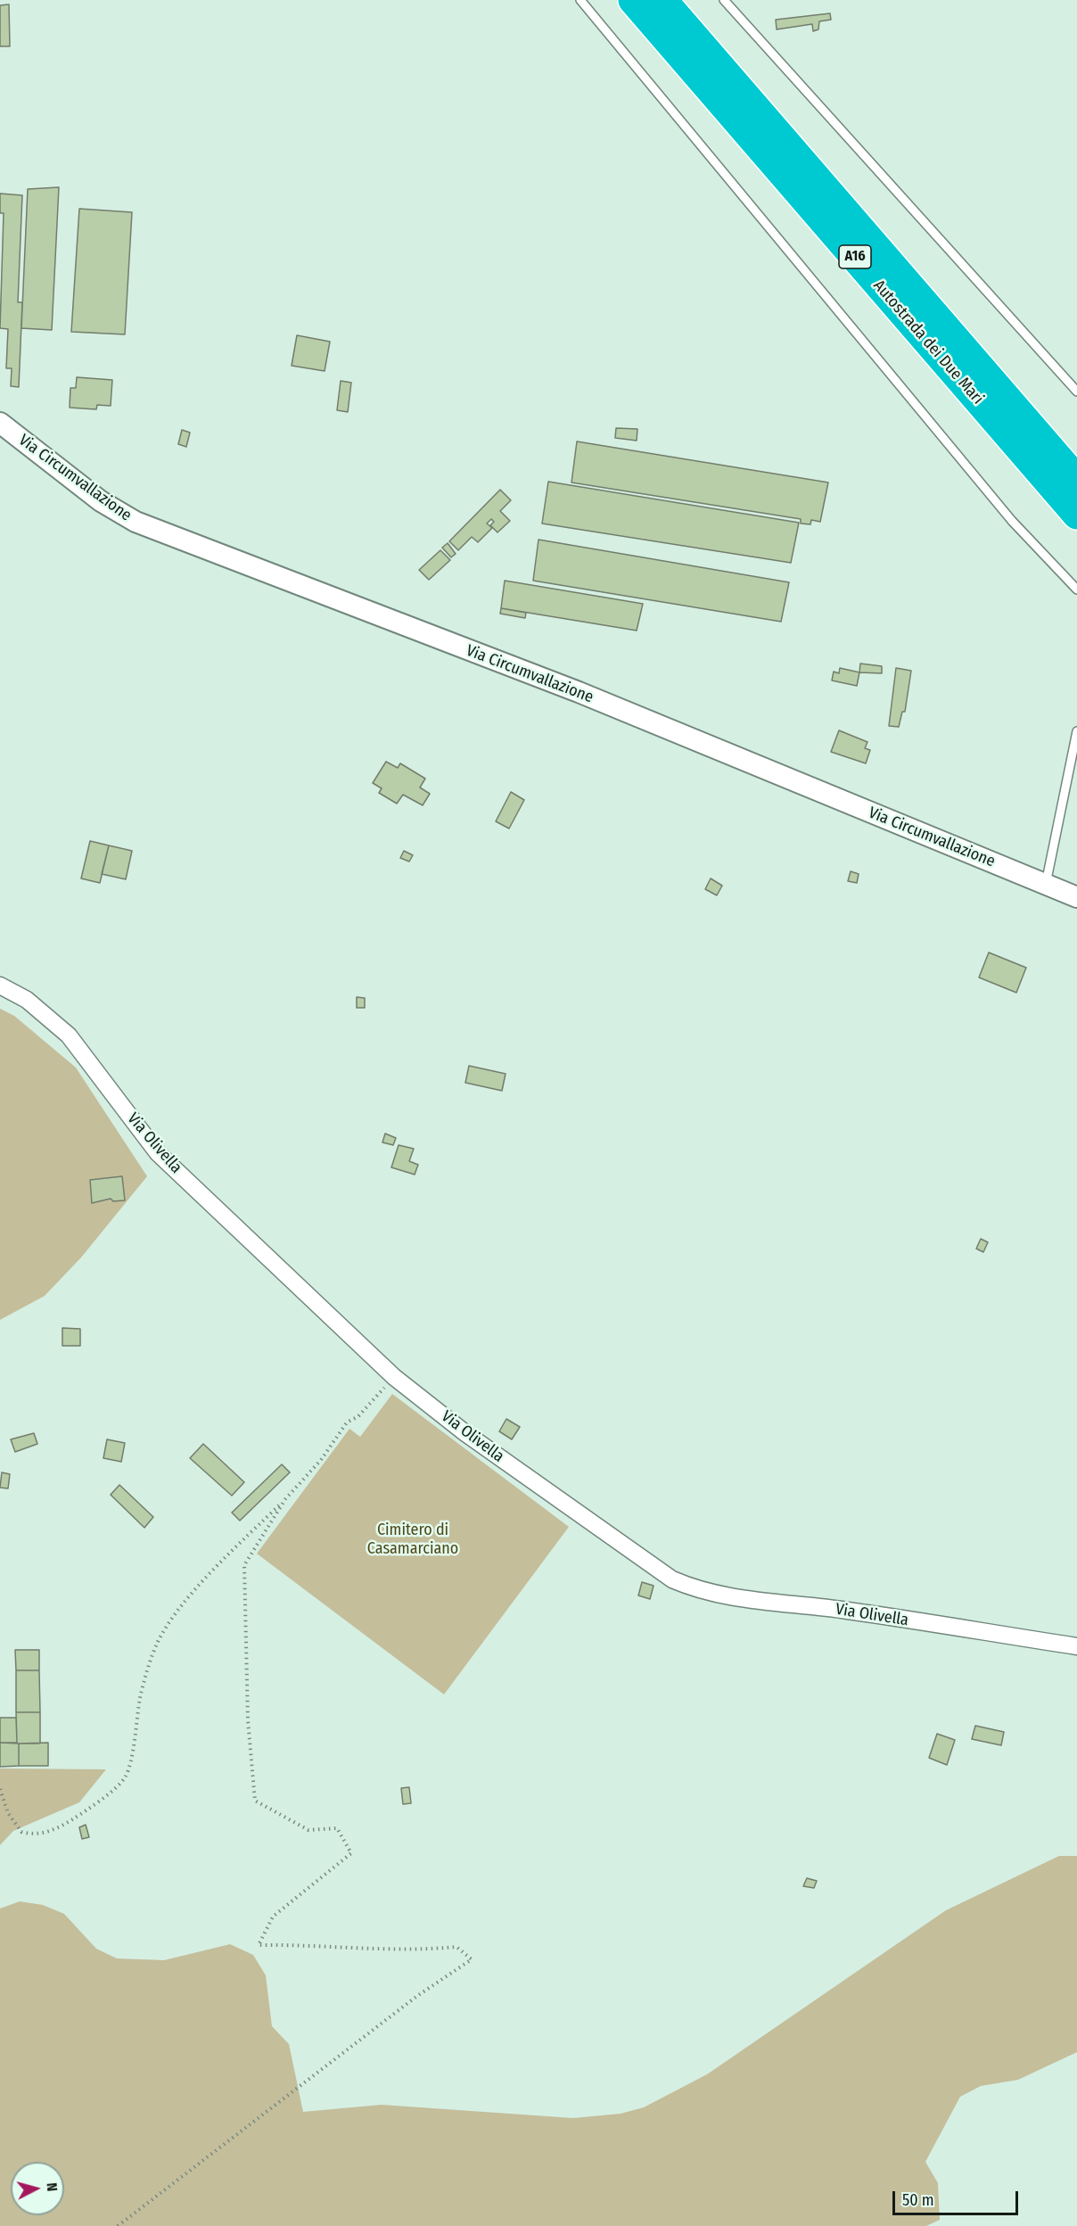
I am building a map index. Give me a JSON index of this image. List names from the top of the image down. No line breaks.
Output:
{"streets":{"highway":["A16","Autostrada dei Due Mari"],"street":["Via Circumvallazione","Via Olivella"]},"parks":["Cimitero di Casamarciano"],"scale_bar":"50 m","north":"right"}
